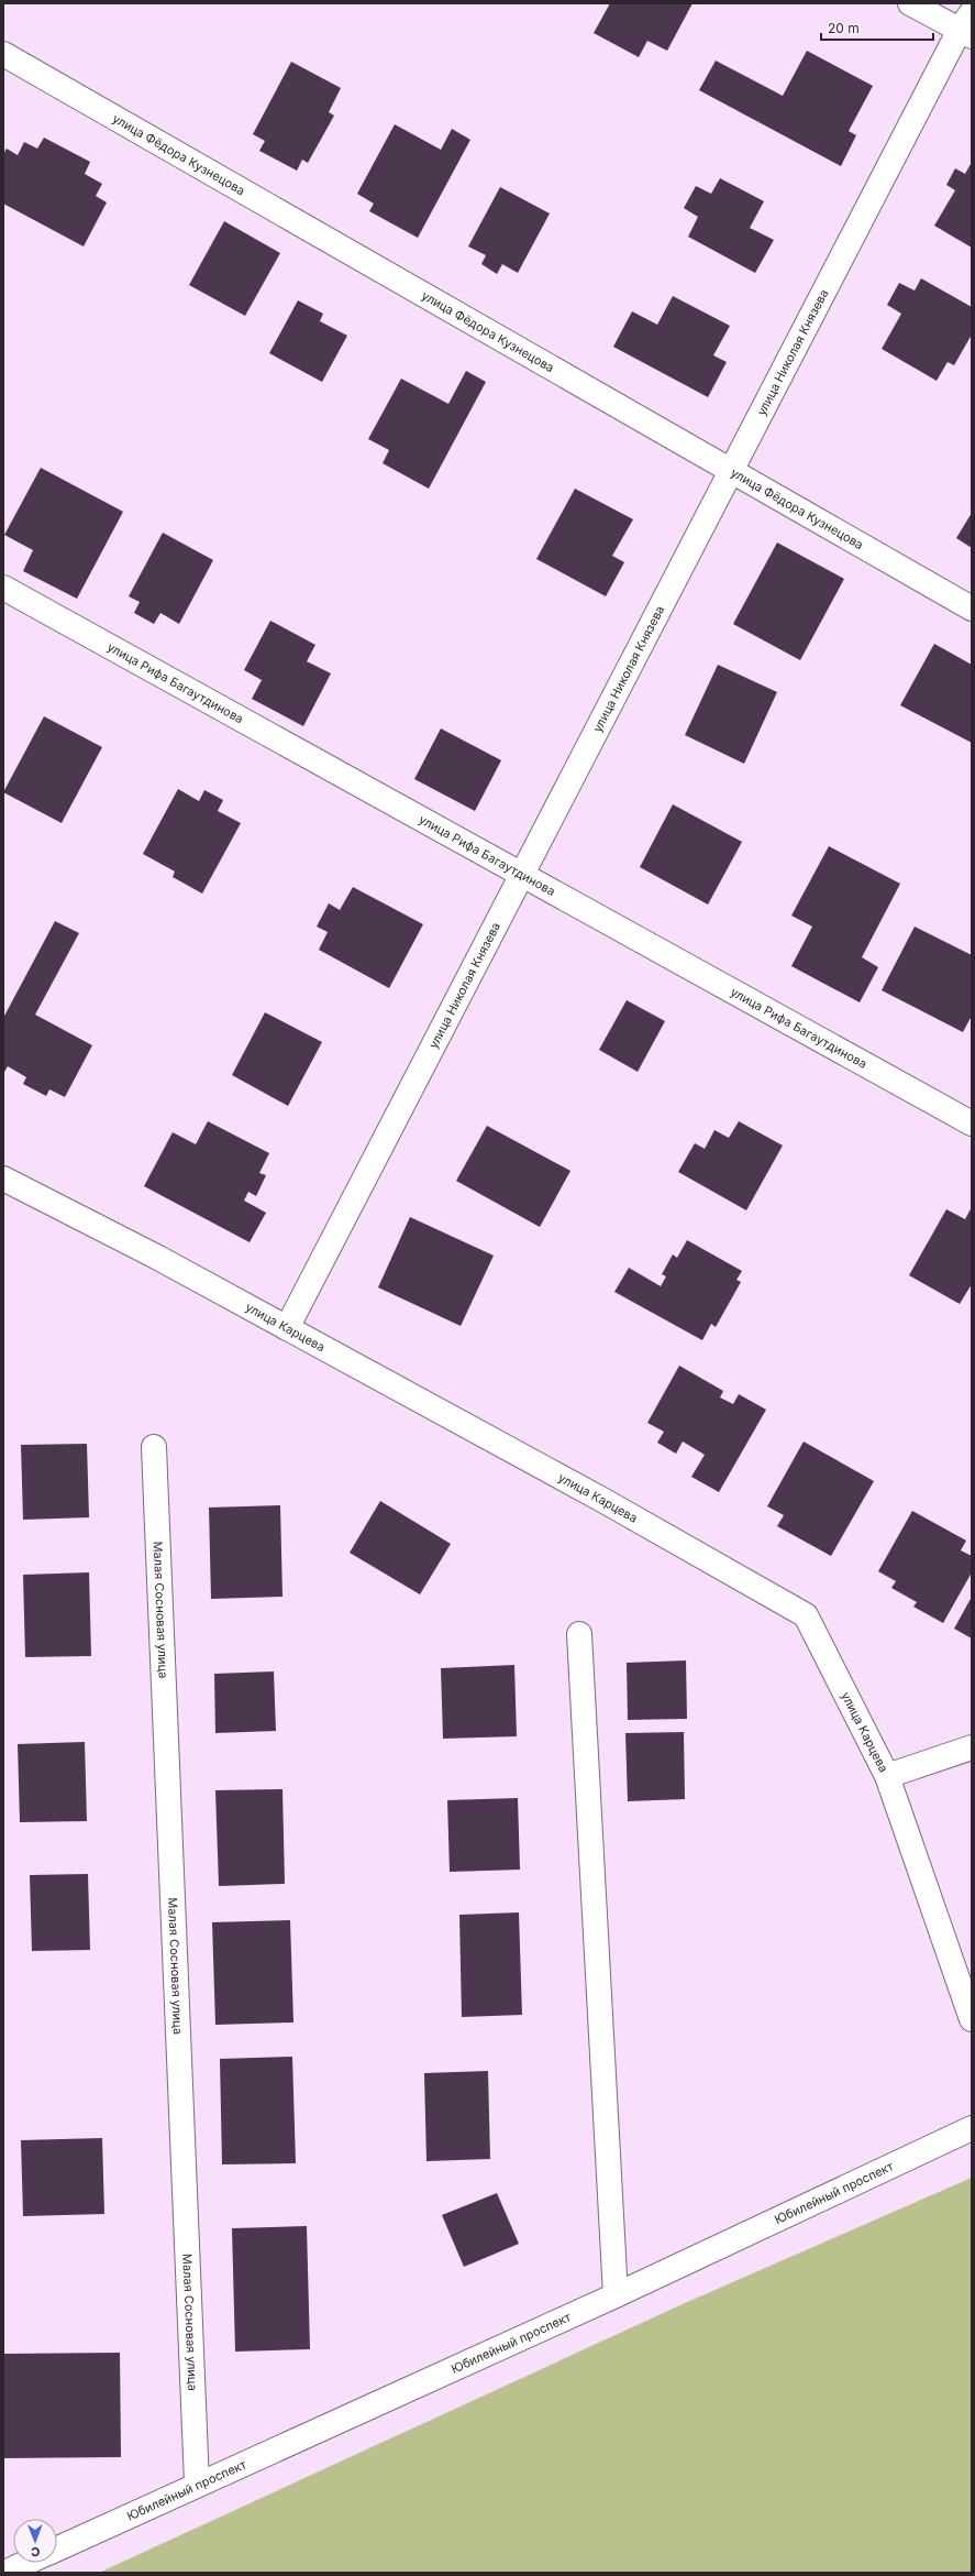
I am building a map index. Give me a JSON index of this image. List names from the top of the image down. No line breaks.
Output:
{"streets":{"street":["улица Фёдора Кузнецова","улица Николая Князева","улица Рифа Багаутдинова","улица Карцева","Малая Сосновая улица","Юбилейный проспект"]},"crossings":[["улица Фёдора Кузнецова","улица Николая Князева"],["улица Николая Князева","улица Рифа Багаутдинова"],["улица Николая Князева","улица Карцева"],["Малая Сосновая улица","Юбилейный проспект"]],"scale_bar":"20 m","north":"bottom"}
